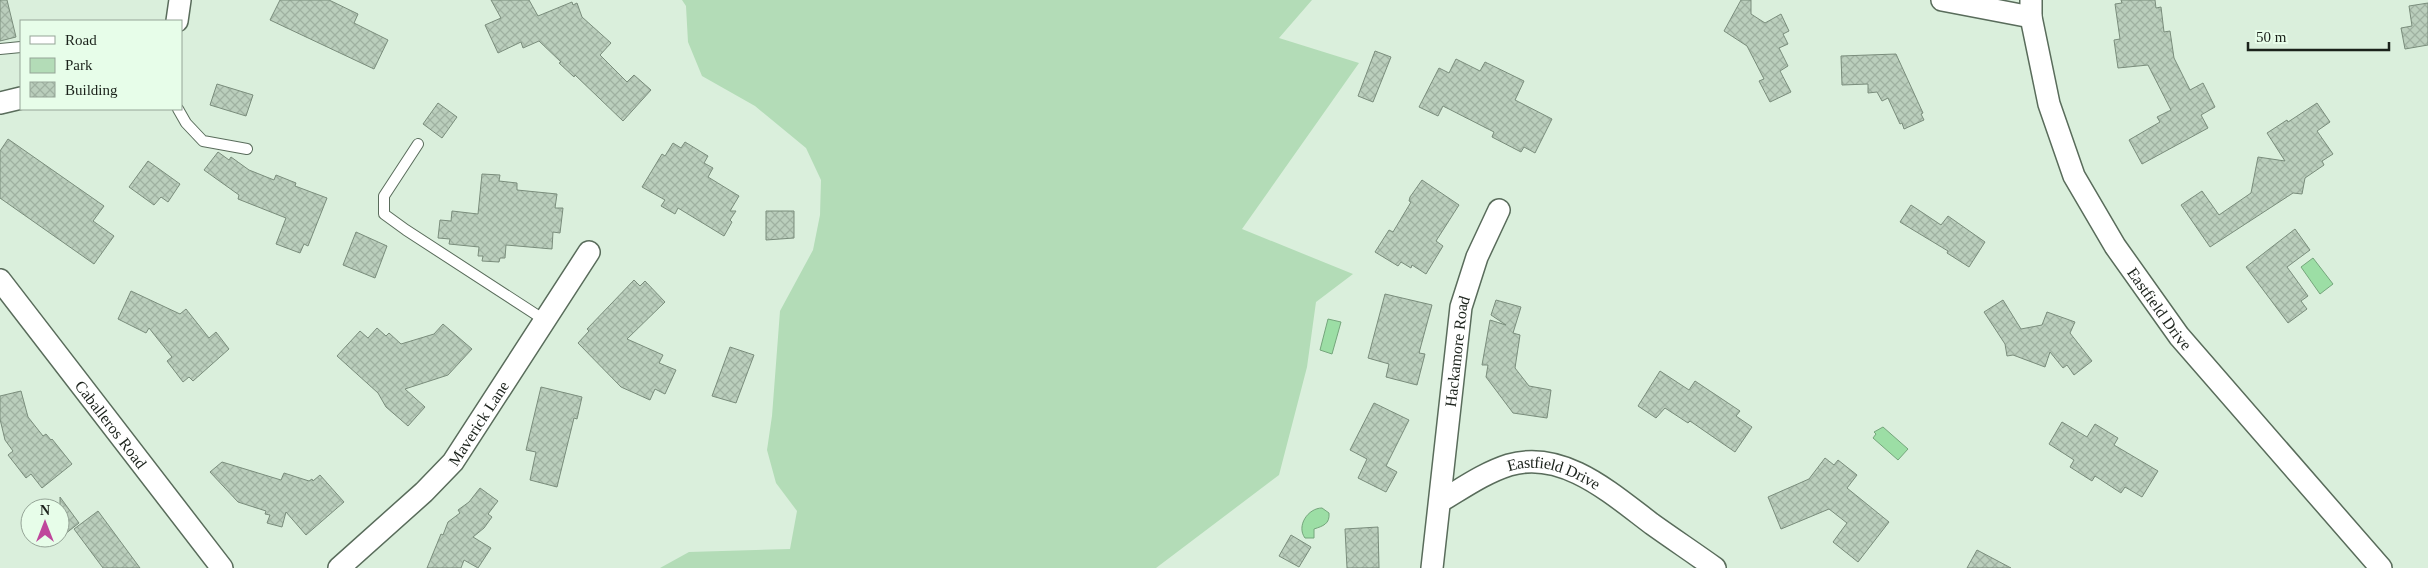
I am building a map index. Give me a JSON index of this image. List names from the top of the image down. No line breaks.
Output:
{"streets":{"street":["Eastfield Drive","Hackamore Road","Maverick Lane","Caballeros Road"]},"crossings":[["Eastfield Drive","Hackamore Road"]],"legend":["Road","Park","Building"],"scale_bar":"50 m","north":"top"}
